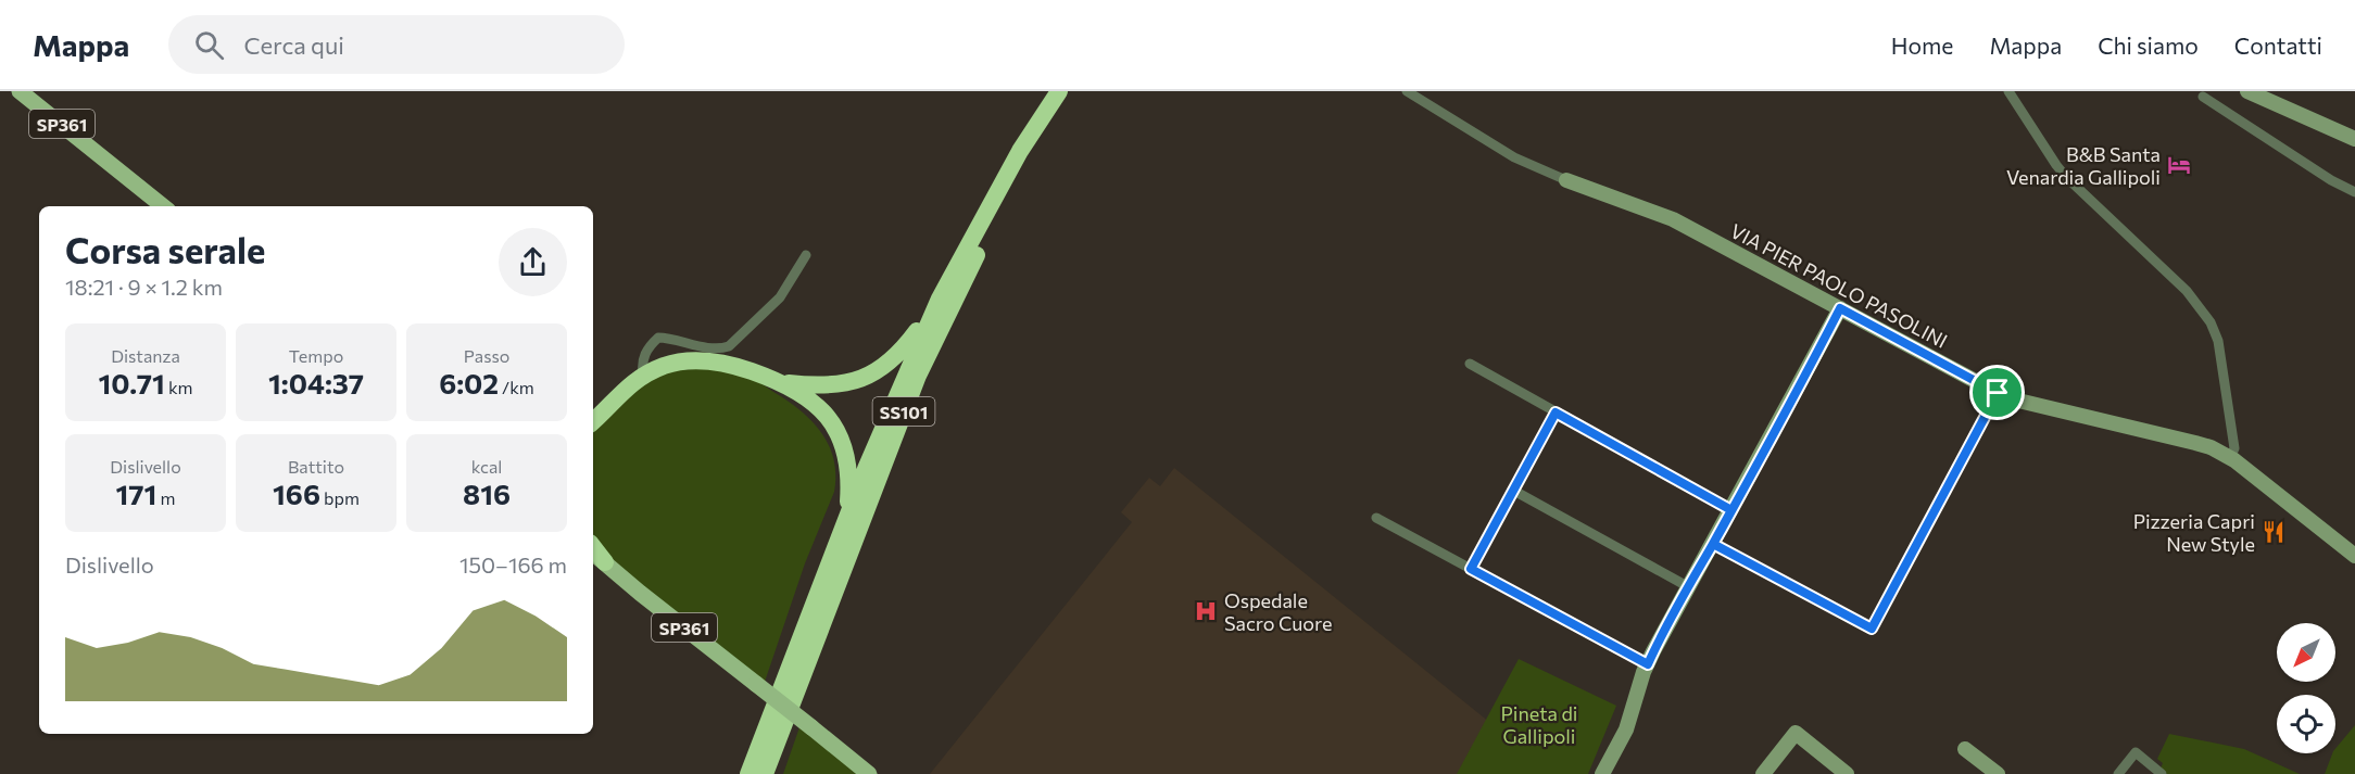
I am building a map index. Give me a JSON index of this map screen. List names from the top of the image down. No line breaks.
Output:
{"streets":{"highway":["SS101"],"main road":["SP361"],"street":["VIA PIER PAOLO PASOLINI"]},"parks":["Pineta di Gallipoli"],"places":{"hotel":["B&B Santa Venardia Gallipoli"],"restaurant":["Pizzeria Capri New Style"],"hospital":["Ospedale Sacro Cuore"]},"north":"bottom left","page":{"header":"Mappa","search":"Cerca qui","nav":["Home","Mappa","Chi siamo","Contatti"],"heading":["Corsa serale","18:21 · 9 × 1.2 km"],"stats":[["Distanza","10.71 km"],["Tempo","1:04:37"],["Passo","6:02 /km"],["Dislivello","171 m"],["Battito","166 bpm"],["kcal","816"]],"chart":["Dislivello","150–166 m"]}}
